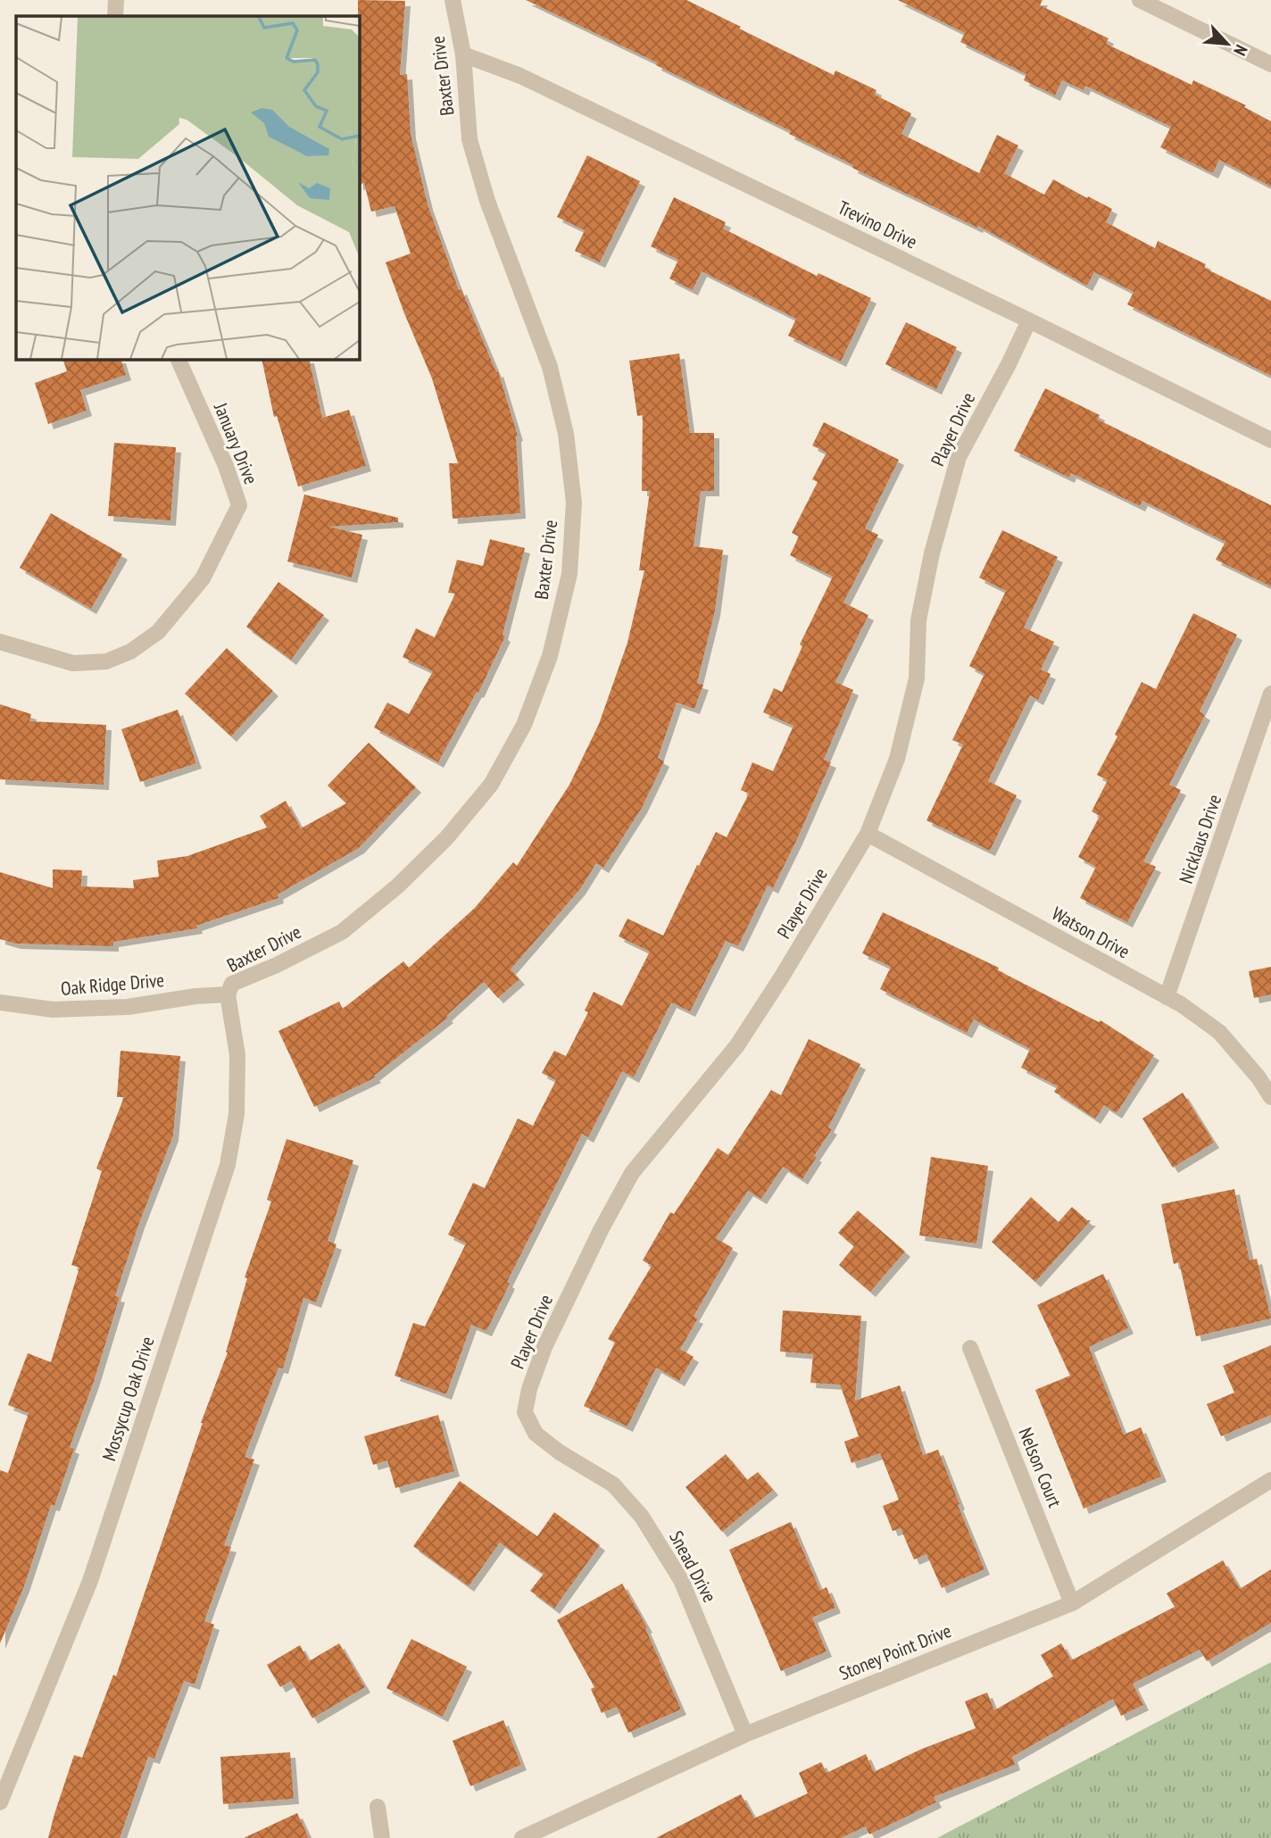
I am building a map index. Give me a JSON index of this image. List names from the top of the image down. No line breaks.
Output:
{"streets":{"street":["Baxter Drive","Trevino Drive","Player Drive","January Drive","Nicklaus Drive","Watson Drive","Oak Ridge Drive","Mossycup Oak Drive","Nelson Court","Snead Drive","Stoney Point Drive"]},"crossings":[["Baxter Drive","Trevino Drive"],["Baxter Drive","Oak Ridge Drive"],["Baxter Drive","Mossycup Oak Drive"],["Trevino Drive","Player Drive"],["Player Drive","Watson Drive"],["Player Drive","Snead Drive"],["Nicklaus Drive","Watson Drive"],["Oak Ridge Drive","Mossycup Oak Drive"],["Nelson Court","Stoney Point Drive"],["Snead Drive","Stoney Point Drive"]],"north":"bottom right"}
